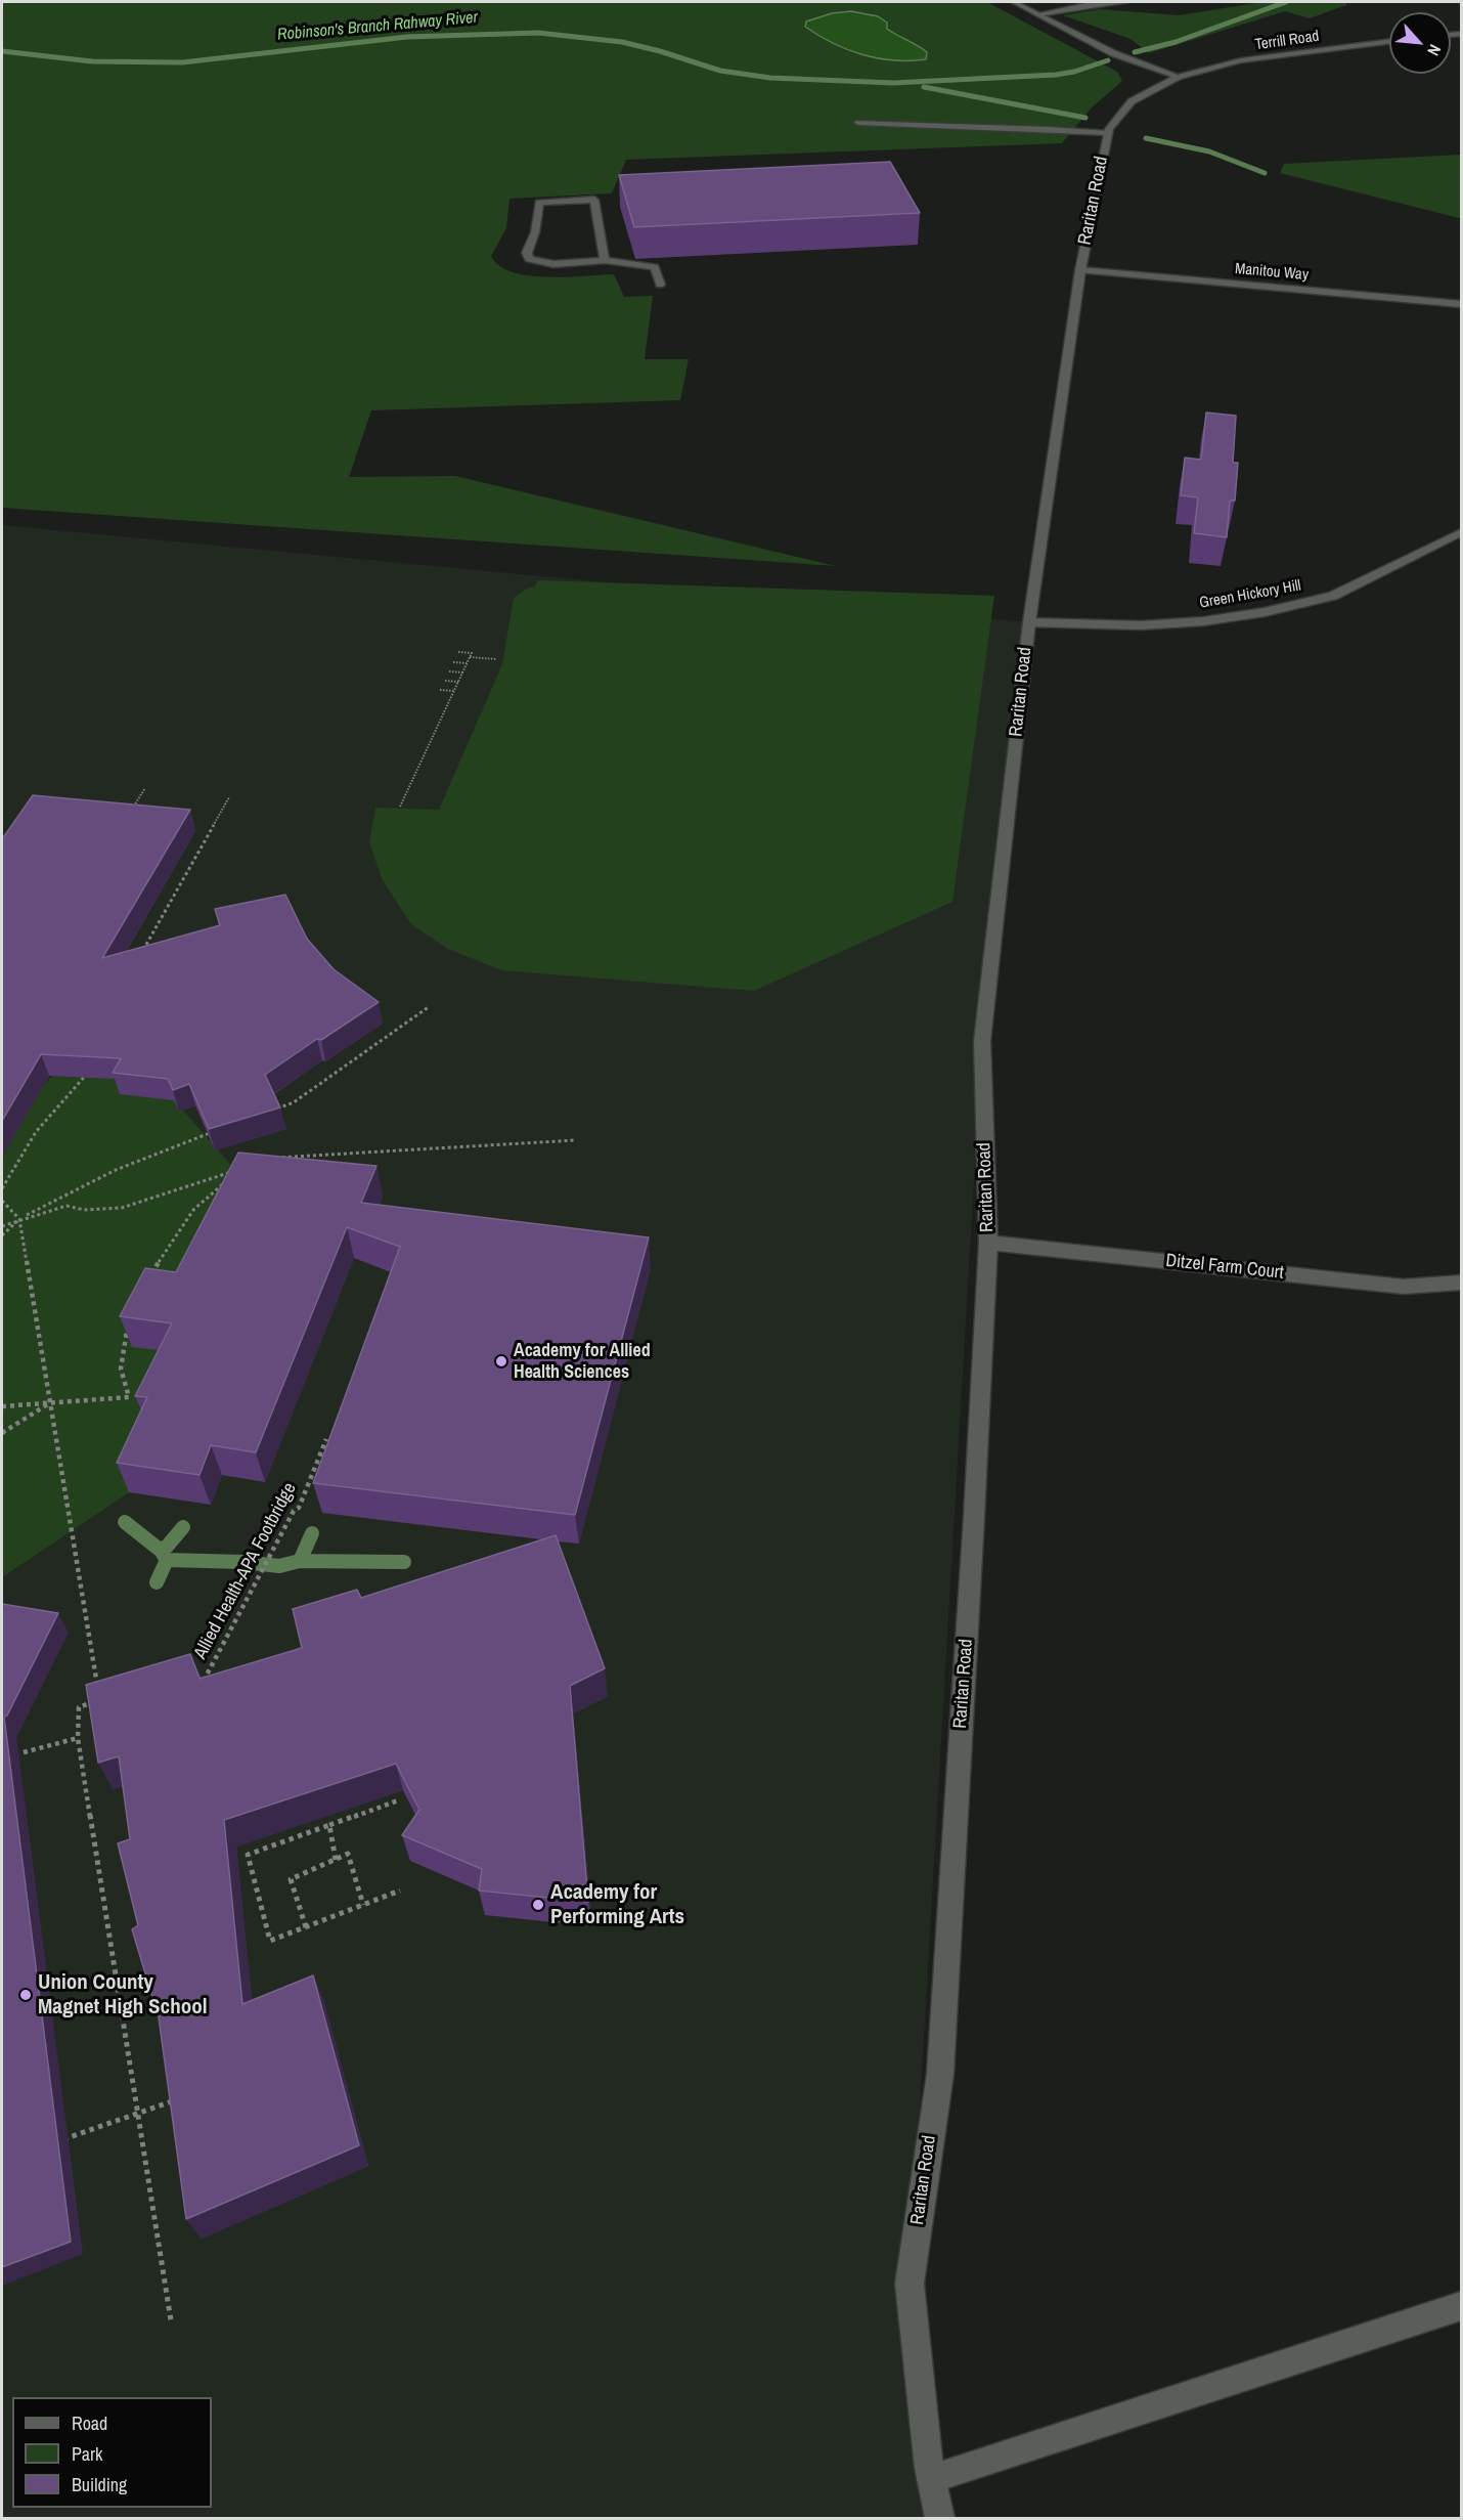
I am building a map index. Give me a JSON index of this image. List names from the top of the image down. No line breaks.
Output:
{"streets":{"street":["Terrill Road","Raritan Road","Manitou Way","Green Hickory Hill","Ditzel Farm Court"],"path":["Allied Health-APA Footbridge"]},"crossings":[["Terrill Road","Raritan Road"],["Raritan Road","Manitou Way"],["Raritan Road","Green Hickory Hill"],["Raritan Road","Ditzel Farm Court"]],"water":["Robinson's Branch Rahway River"],"places":["Academy for Allied Health Sciences","Academy for Performing Arts","Union County Magnet High School"],"legend":["Road","Park","Building"],"north":"bottom right"}
